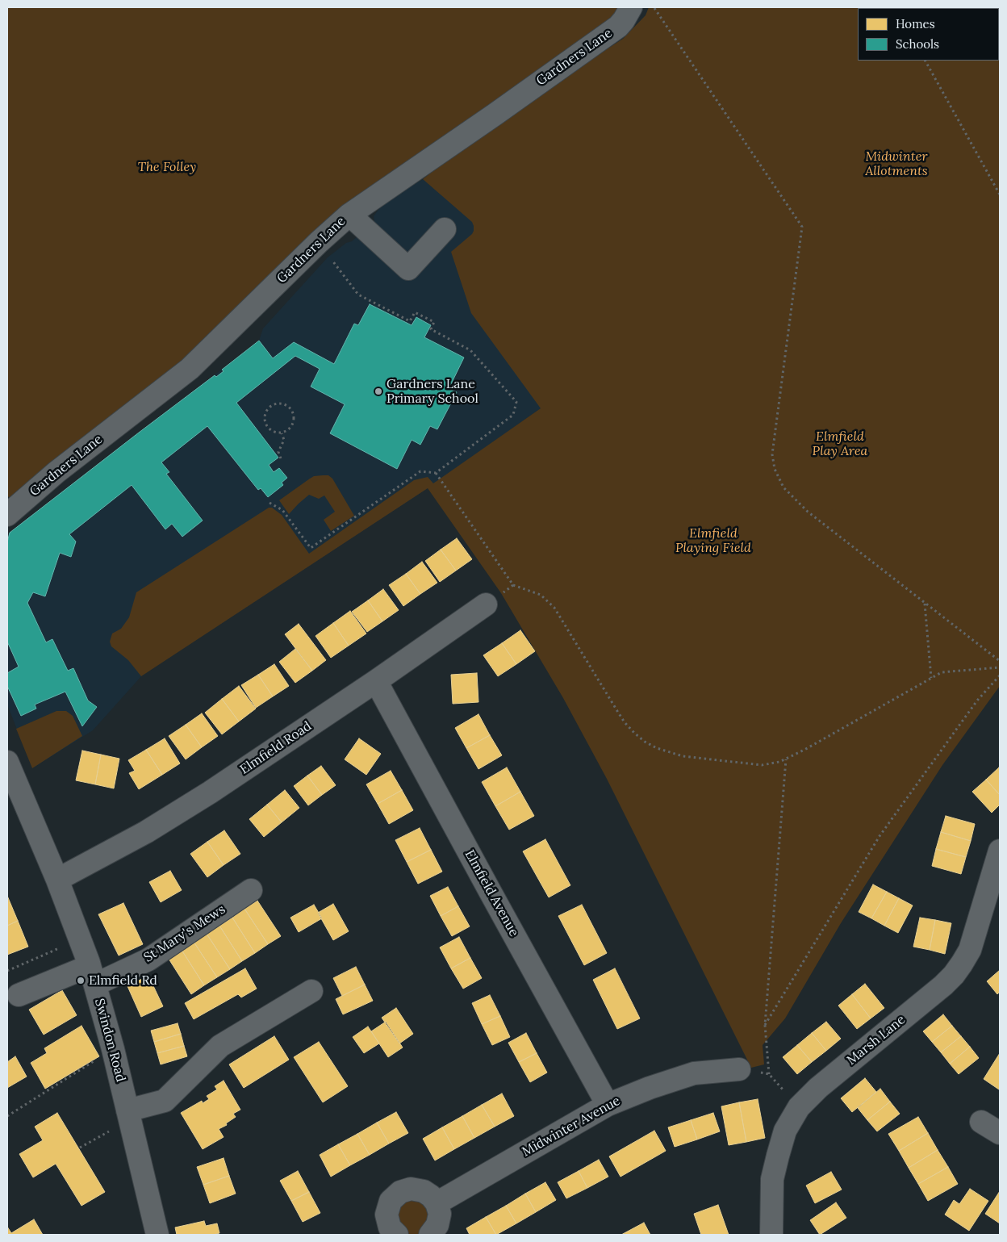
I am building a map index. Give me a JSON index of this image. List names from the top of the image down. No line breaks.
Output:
{"streets":{"street":["Gardners Lane","Elmfield Road","Elmfield Avenue","St Mary's Mews","Swindon Road","Marsh Lane","Midwinter Avenue"]},"crossings":[["Elmfield Road","Elmfield Avenue"],["Elmfield Road","Swindon Road"],["Elmfield Avenue","Midwinter Avenue"],["St Mary's Mews","Swindon Road"]],"parks":["Midwinter Allotments","The Folley","Elmfield Play Area","Elmfield Playing Field"],"places":["Gardners Lane Primary School","Elmfield Rd"],"legend":["Homes","Schools"]}
